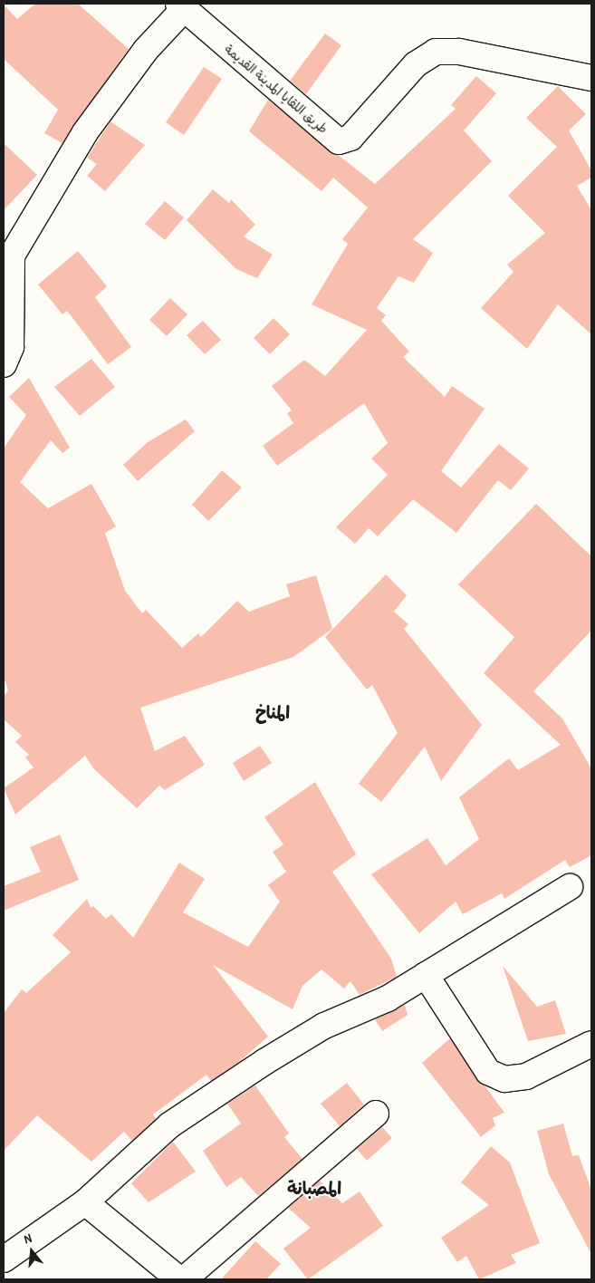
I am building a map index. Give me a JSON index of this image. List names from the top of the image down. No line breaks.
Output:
{"streets":{"street":["طريق اللقايا المدينة القديمة"]},"districts":["المناخ","المصبانة"],"north":"top"}
